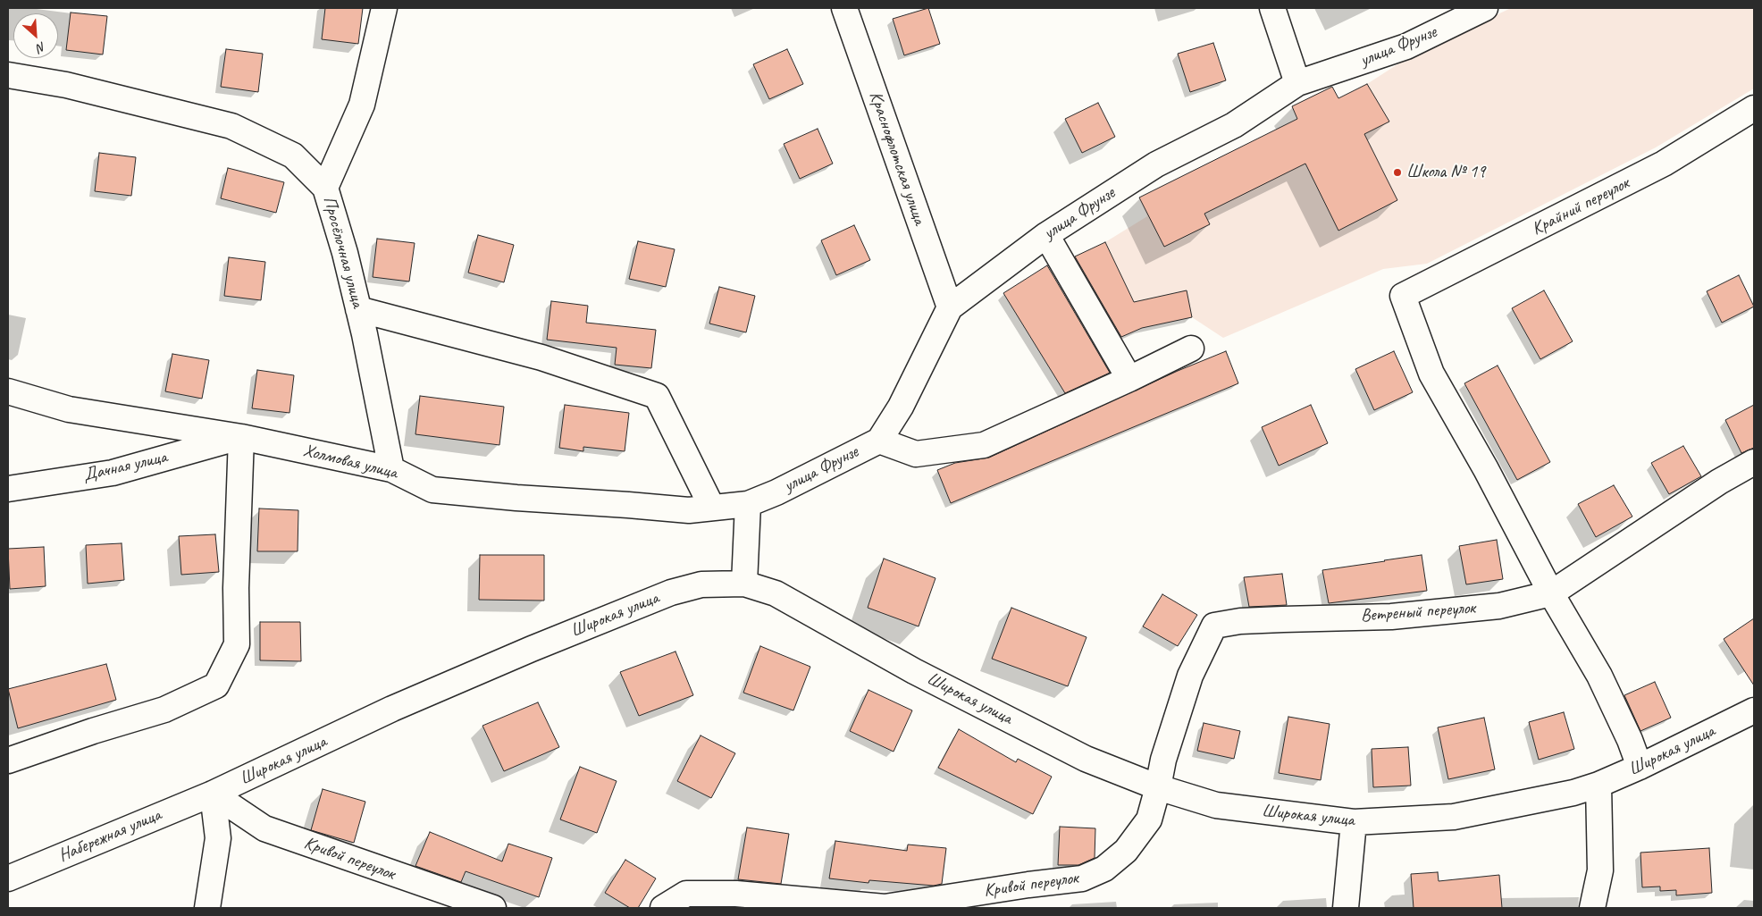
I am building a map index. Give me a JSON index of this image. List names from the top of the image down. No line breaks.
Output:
{"streets":{"street":["улица Фрунзе","Краснофлотская улица","Крайний переулок","Просёлочная улица","Холмовая улица","Дачная улица","Ветреный переулок","Широкая улица","Набережная улица","Кривой переулок"]},"crossings":[["улица Фрунзе","Краснофлотская улица"],["улица Фрунзе","Холмовая улица"],["Крайний переулок","Ветреный переулок"],["Просёлочная улица","Холмовая улица"],["Холмовая улица","Дачная улица"],["Ветреный переулок","Широкая улица"],["Ветреный переулок","Кривой переулок"],["Широкая улица","Набережная улица"],["Широкая улица","Кривой переулок"],["Набережная улица","Кривой переулок"]],"places":["Школа № 19"],"north":"bottom right"}
